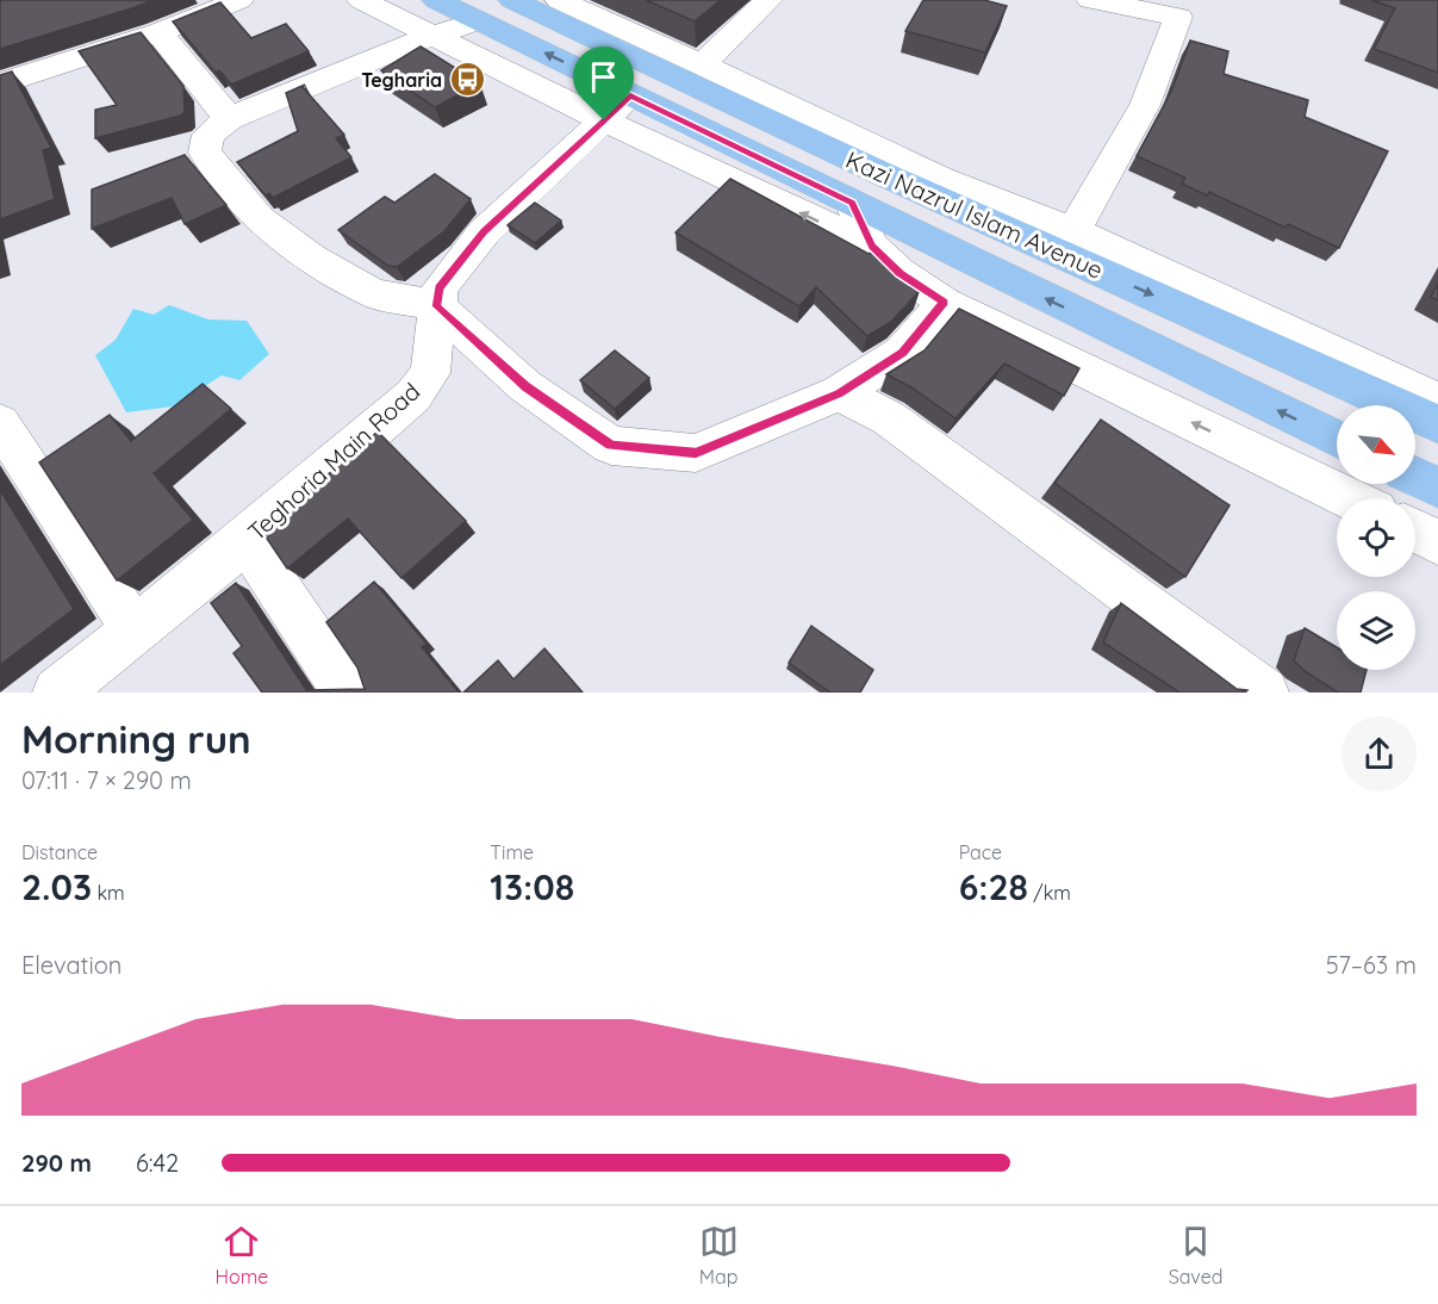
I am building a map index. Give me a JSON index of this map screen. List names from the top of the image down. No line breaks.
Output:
{"streets":{"main road":["Kazi Nazrul Islam Avenue"],"street":["Teghoria Main Road"]},"crossings":[["Kazi Nazrul Islam Avenue","Teghoria Main Road"]],"places":{"bus stop":["Tegharia"]},"north":"bottom right","page":{"heading":["Morning run","07:11 · 7 × 290 m"],"stats":[["Distance","2.03 km"],["Time","13:08"],["Pace","6:28 /km"]],"chart":["Elevation","57–63 m"],"list":[{"name":"290 m","note":"6:42"}],"tabs":["Home","Map","Saved"]}}
